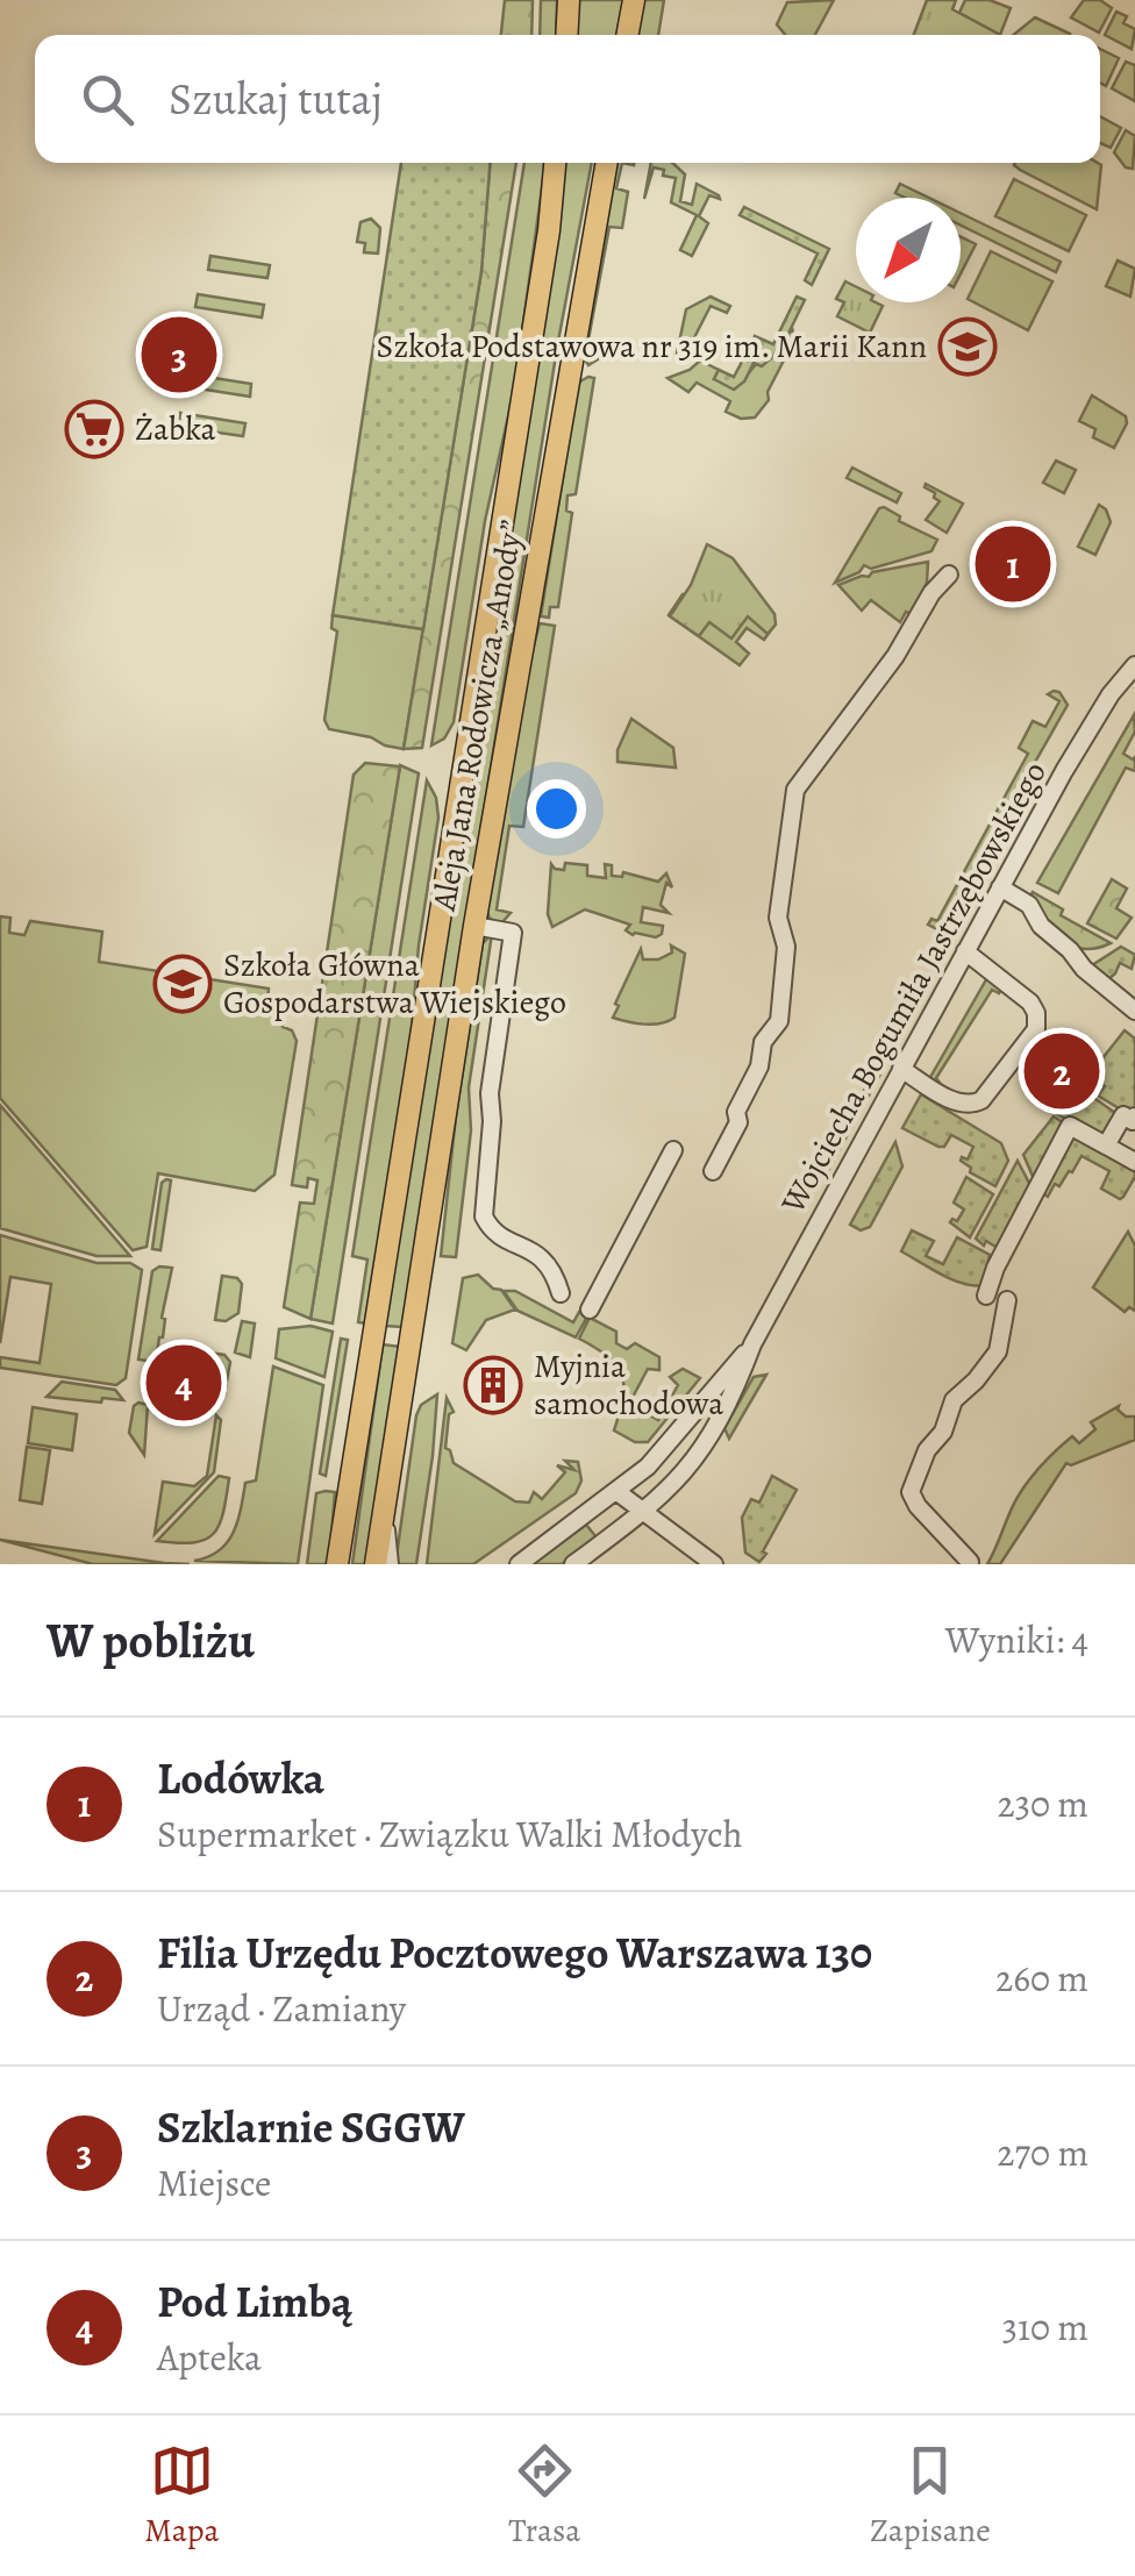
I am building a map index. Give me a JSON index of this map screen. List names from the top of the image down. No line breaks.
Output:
{"streets":{"main road":["Aleja Jana Rodowicza „Anody”"],"street":["Wojciecha Bogumiła Jastrzębowskiego"]},"places":{"school or university":["Szkoła Podstawowa nr 319 im. Marii Kann","Szkoła Główna Gospodarstwa Wiejskiego"],"supermarket":["Żabka"],"building":["Myjnia samochodowa"]},"north":"bottom left","page":{"search":"Szukaj tutaj","pins":["3","1","2","4"],"heading":["W pobliżu","Wyniki: 4"],"list":[{"mark":"1","name":"Lodówka","note":"Supermarket · Związku Walki Młodych","value":"230 m"},{"mark":"2","name":"Filia Urzędu Pocztowego Warszawa 130","note":"Urząd · Zamiany","value":"260 m"},{"mark":"3","name":"Szklarnie SGGW","note":"Miejsce","value":"270 m"},{"mark":"4","name":"Pod Limbą","note":"Apteka","value":"310 m"}],"nav":["Mapa","Trasa","Zapisane"]}}
